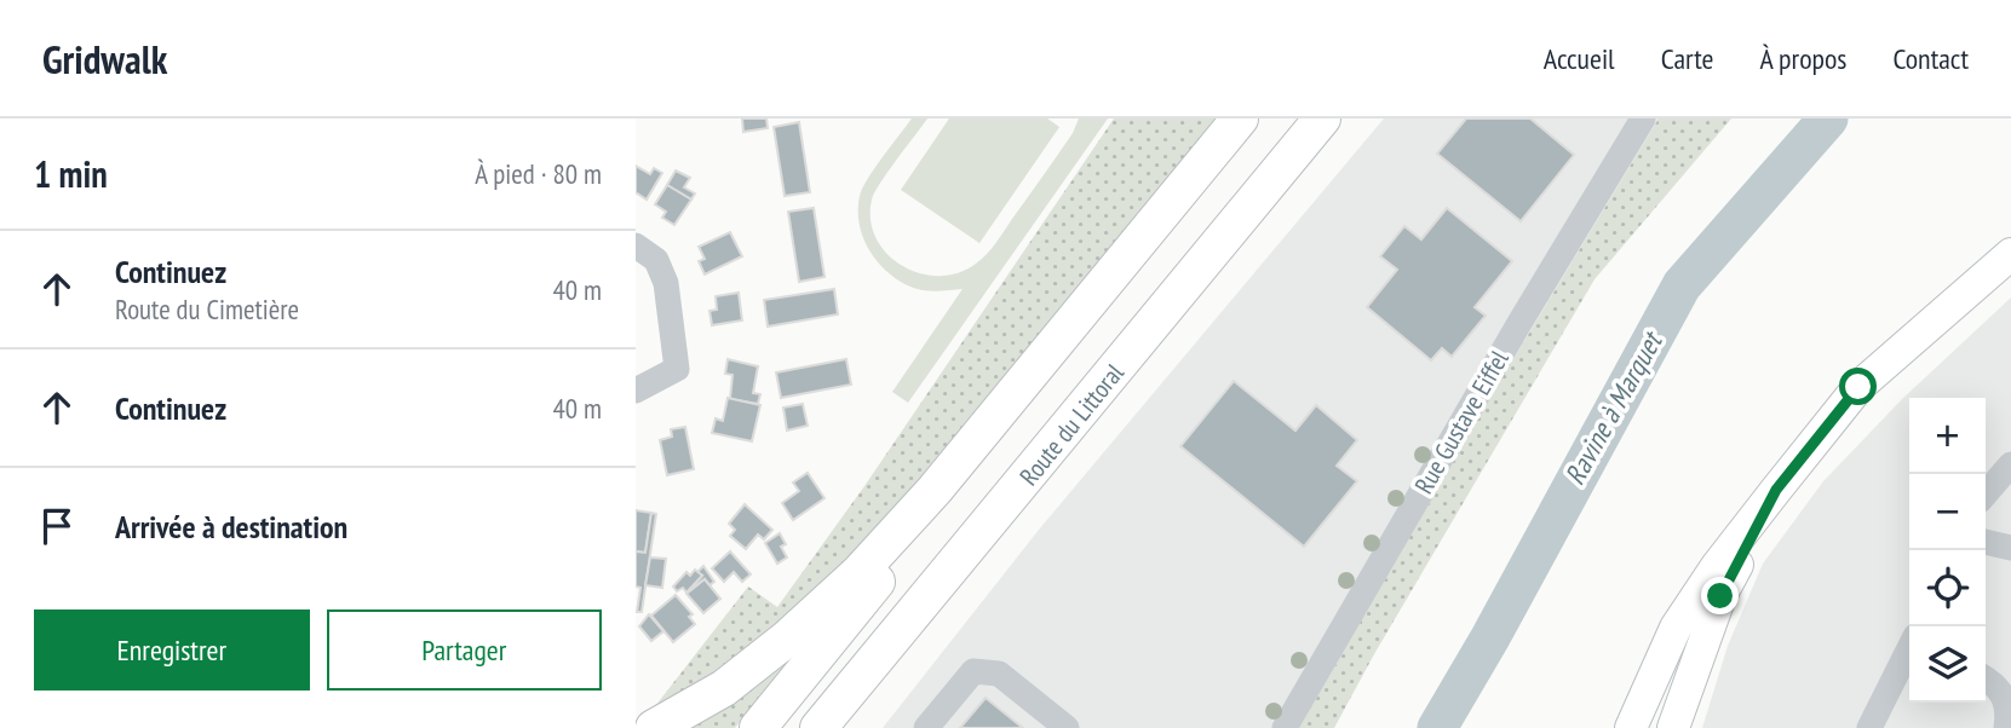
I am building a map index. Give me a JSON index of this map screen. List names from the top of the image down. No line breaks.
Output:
{"streets":{"highway":["Route du Littoral"],"street":["Rue Gustave Eiffel"]},"water":["Ravine à Marquet"],"page":{"header":"Gridwalk","nav":["Accueil","Carte","À propos","Contact"],"heading":["1 min","À pied · 80 m"],"list":[["Continuez","Route du Cimetière","40 m"],["Continuez","40 m"],"Arrivée à destination"],"map_buttons":["+","−"],"buttons":["Enregistrer","Partager"]}}
